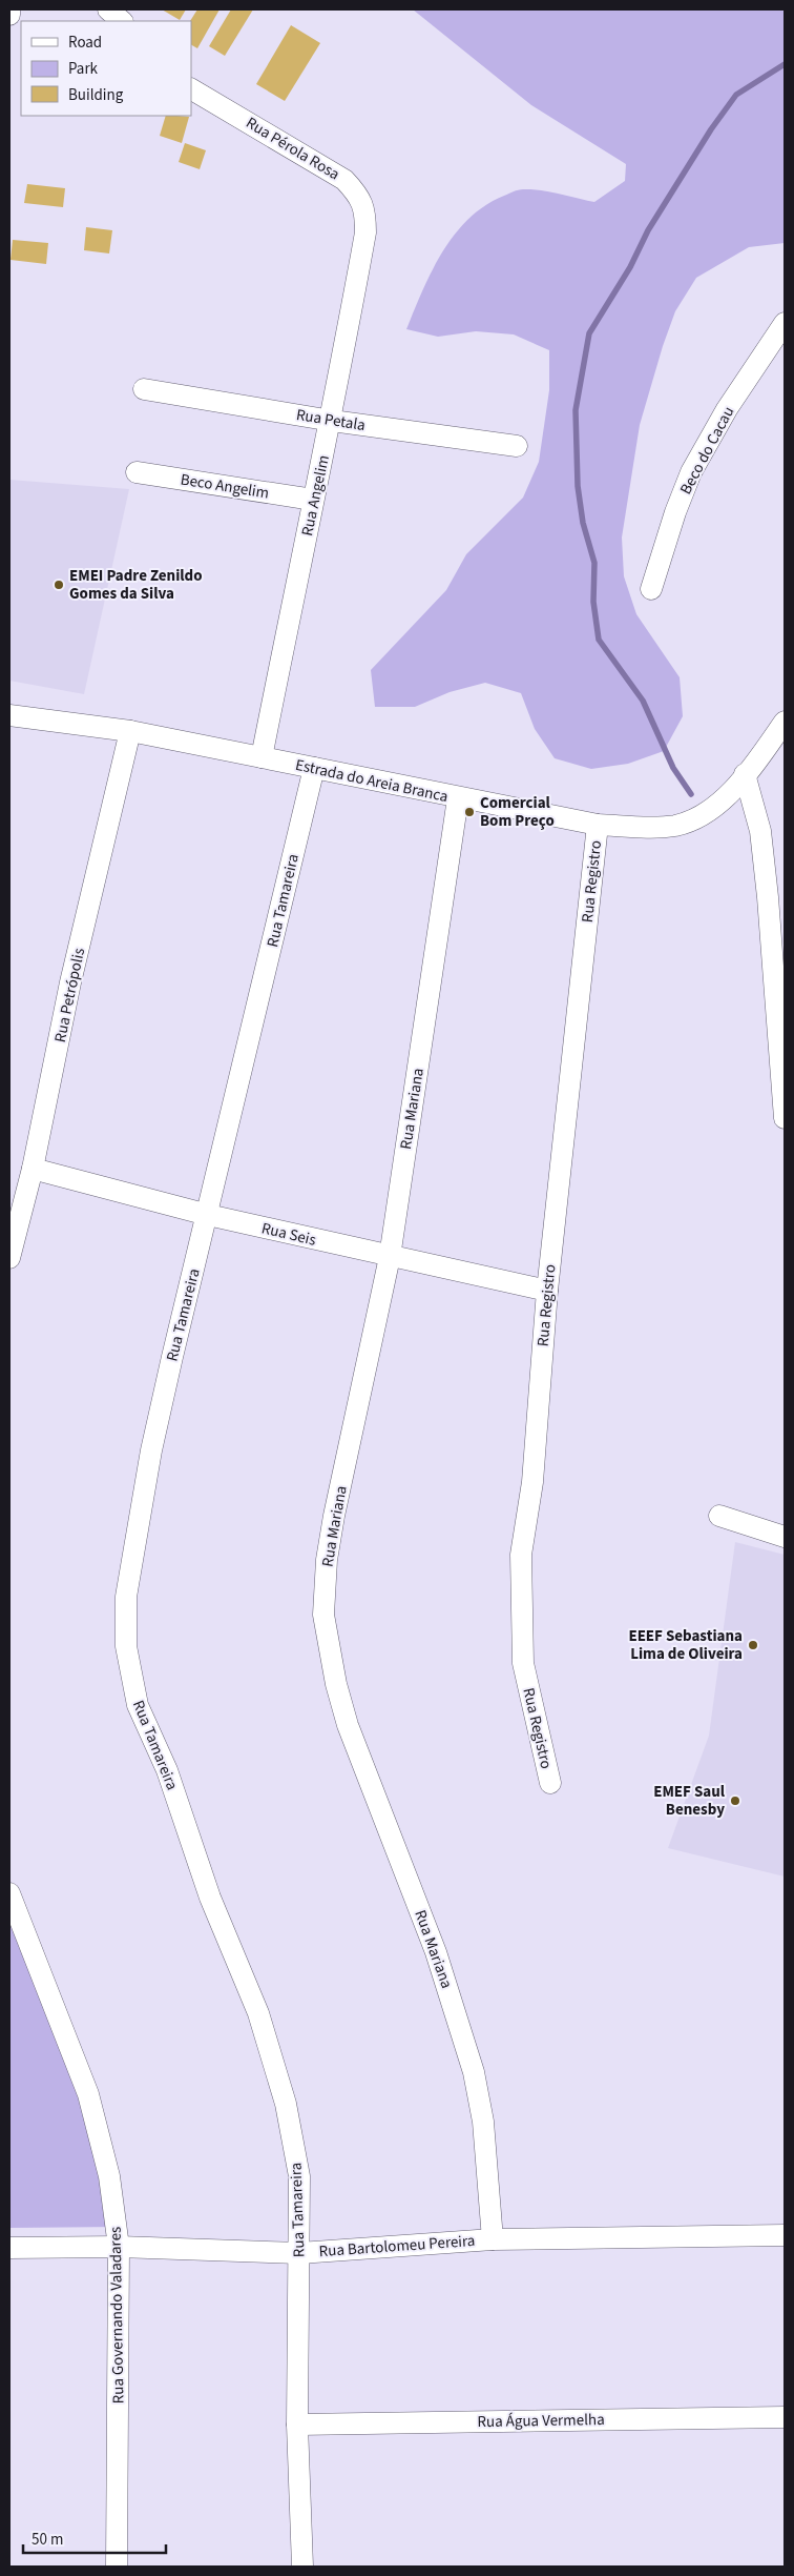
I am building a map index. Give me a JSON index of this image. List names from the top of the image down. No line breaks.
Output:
{"streets":{"street":["Rua Pérola Rosa","Rua Petala","Beco do Cacau","Beco Angelim","Rua Angelim","Estrada do Areia Branca","Rua Registro","Rua Tamareira","Rua Petrópolis","Rua Mariana","Rua Seis","Rua Bartolomeu Pereira","Rua Governando Valadares","Rua Água Vermelha"]},"crossings":[["Rua Pérola Rosa","Rua Angelim"],["Rua Petala","Rua Angelim"],["Beco Angelim","Rua Angelim"],["Rua Angelim","Estrada do Areia Branca"],["Estrada do Areia Branca","Rua Registro"],["Estrada do Areia Branca","Rua Tamareira"],["Estrada do Areia Branca","Rua Petrópolis"],["Estrada do Areia Branca","Rua Mariana"],["Rua Registro","Rua Seis"],["Rua Tamareira","Rua Seis"],["Rua Tamareira","Rua Bartolomeu Pereira"],["Rua Tamareira","Rua Água Vermelha"],["Rua Petrópolis","Rua Seis"],["Rua Mariana","Rua Seis"],["Rua Mariana","Rua Bartolomeu Pereira"],["Rua Bartolomeu Pereira","Rua Governando Valadares"]],"places":["EMEI Padre Zenildo Gomes da Silva","Comercial Bom Preço","EEEF Sebastiana Lima de Oliveira","EMEF Saul Benesby"],"legend":["Road","Park","Building"],"scale_bar":"50 m"}
